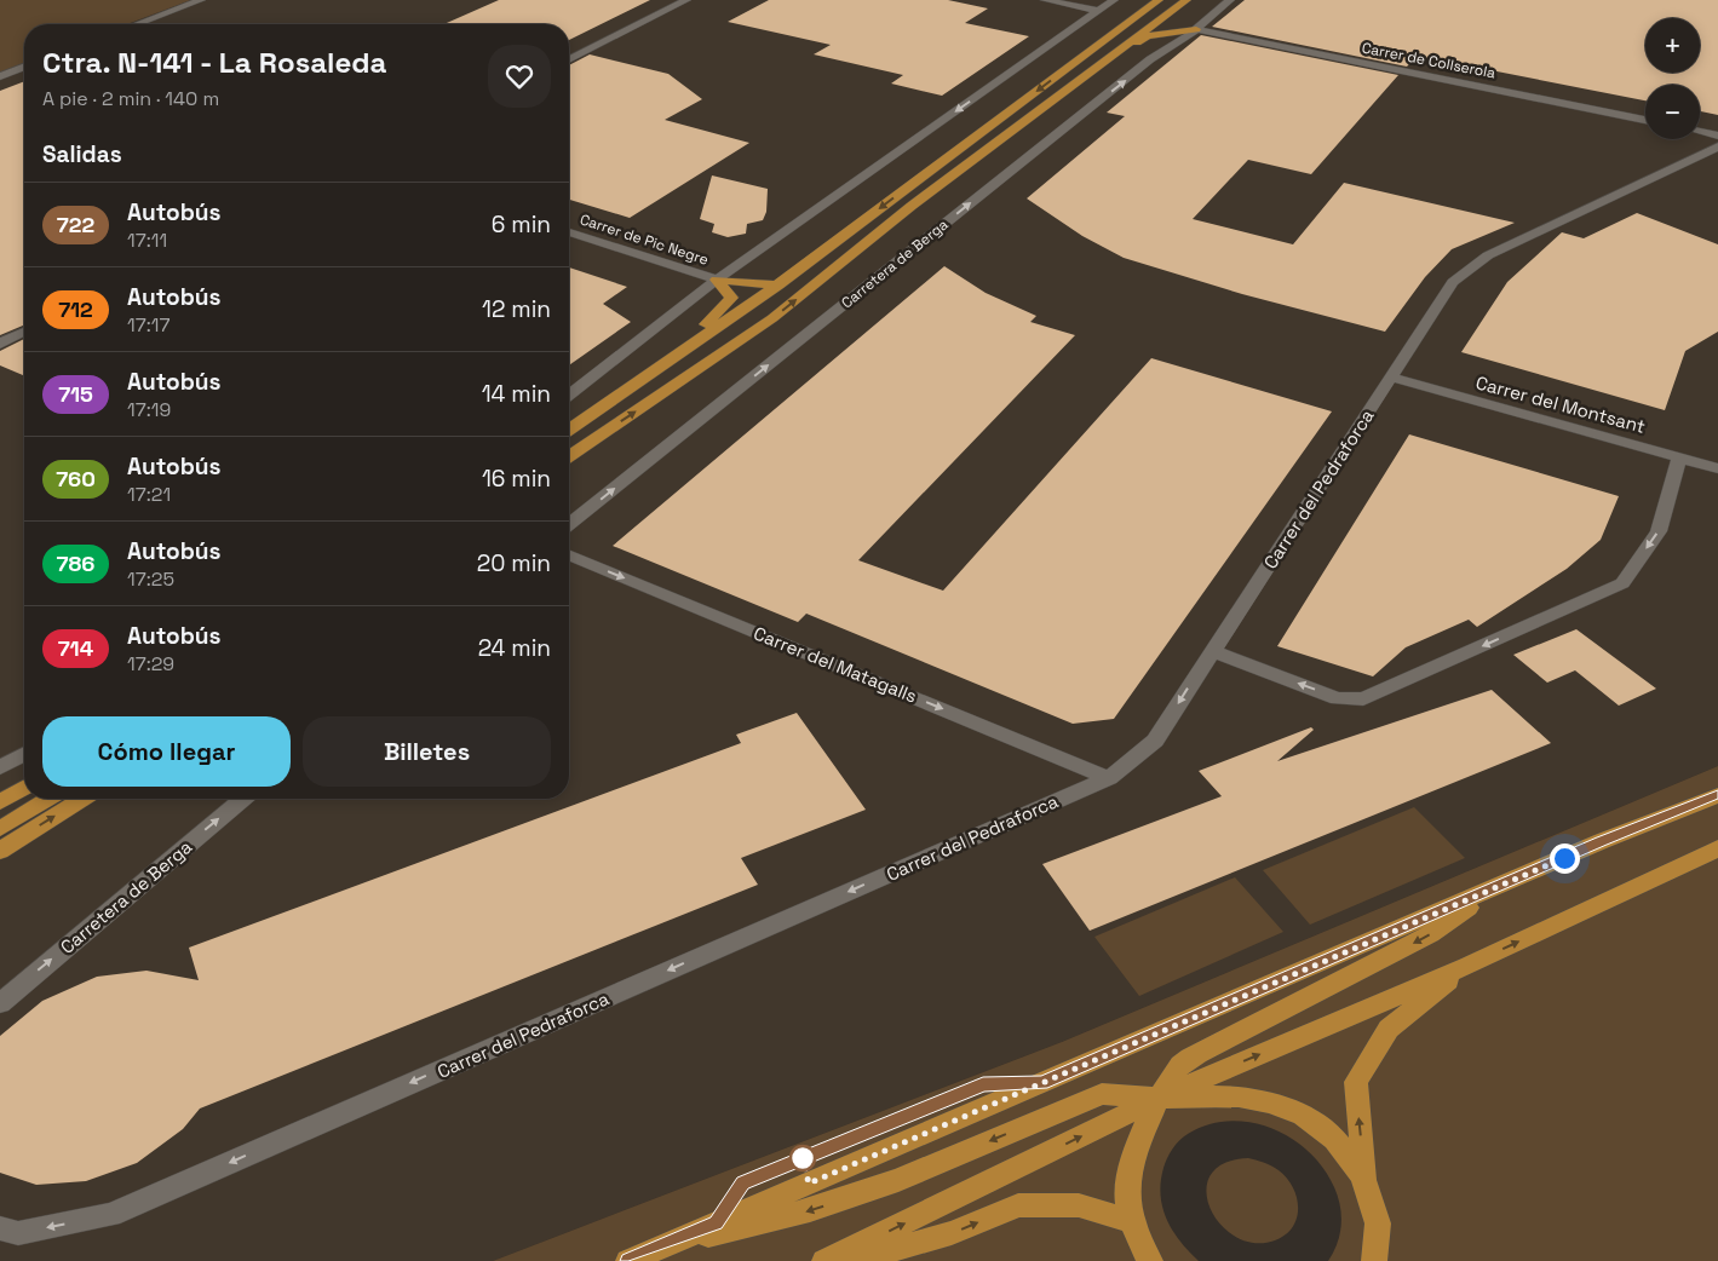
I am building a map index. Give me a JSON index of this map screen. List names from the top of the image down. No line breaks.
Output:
{"streets":{"street":["Carrer de Collserola","Carrer de Pic Negre","Carretera de Berga","Carrer del Montsant","Carrer del Pedraforca","Carrer del Matagalls"]},"crossings":[["Carrer de Collserola","Carretera de Berga"],["Carrer del Montsant","Carrer del Pedraforca"],["Carrer del Pedraforca","Carrer del Matagalls"]],"one_way":["Carrer del Pedraforca","Carrer del Matagalls"],"lines":["bus line 722"],"page":{"map_buttons":["+","−"],"heading":[["Ctra. N-141 - La Rosaleda","A pie · 2 min · 140 m"],"Salidas"],"list":[{"mark":"722","name":"Autobús","note":"17:11","value":"6 min"},{"mark":"712","name":"Autobús","note":"17:17","value":"12 min"},{"mark":"715","name":"Autobús","note":"17:19","value":"14 min"},{"mark":"760","name":"Autobús","note":"17:21","value":"16 min"},{"mark":"786","name":"Autobús","note":"17:25","value":"20 min"},{"mark":"714","name":"Autobús","note":"17:29","value":"24 min"}],"buttons":["Cómo llegar","Billetes"]}}
